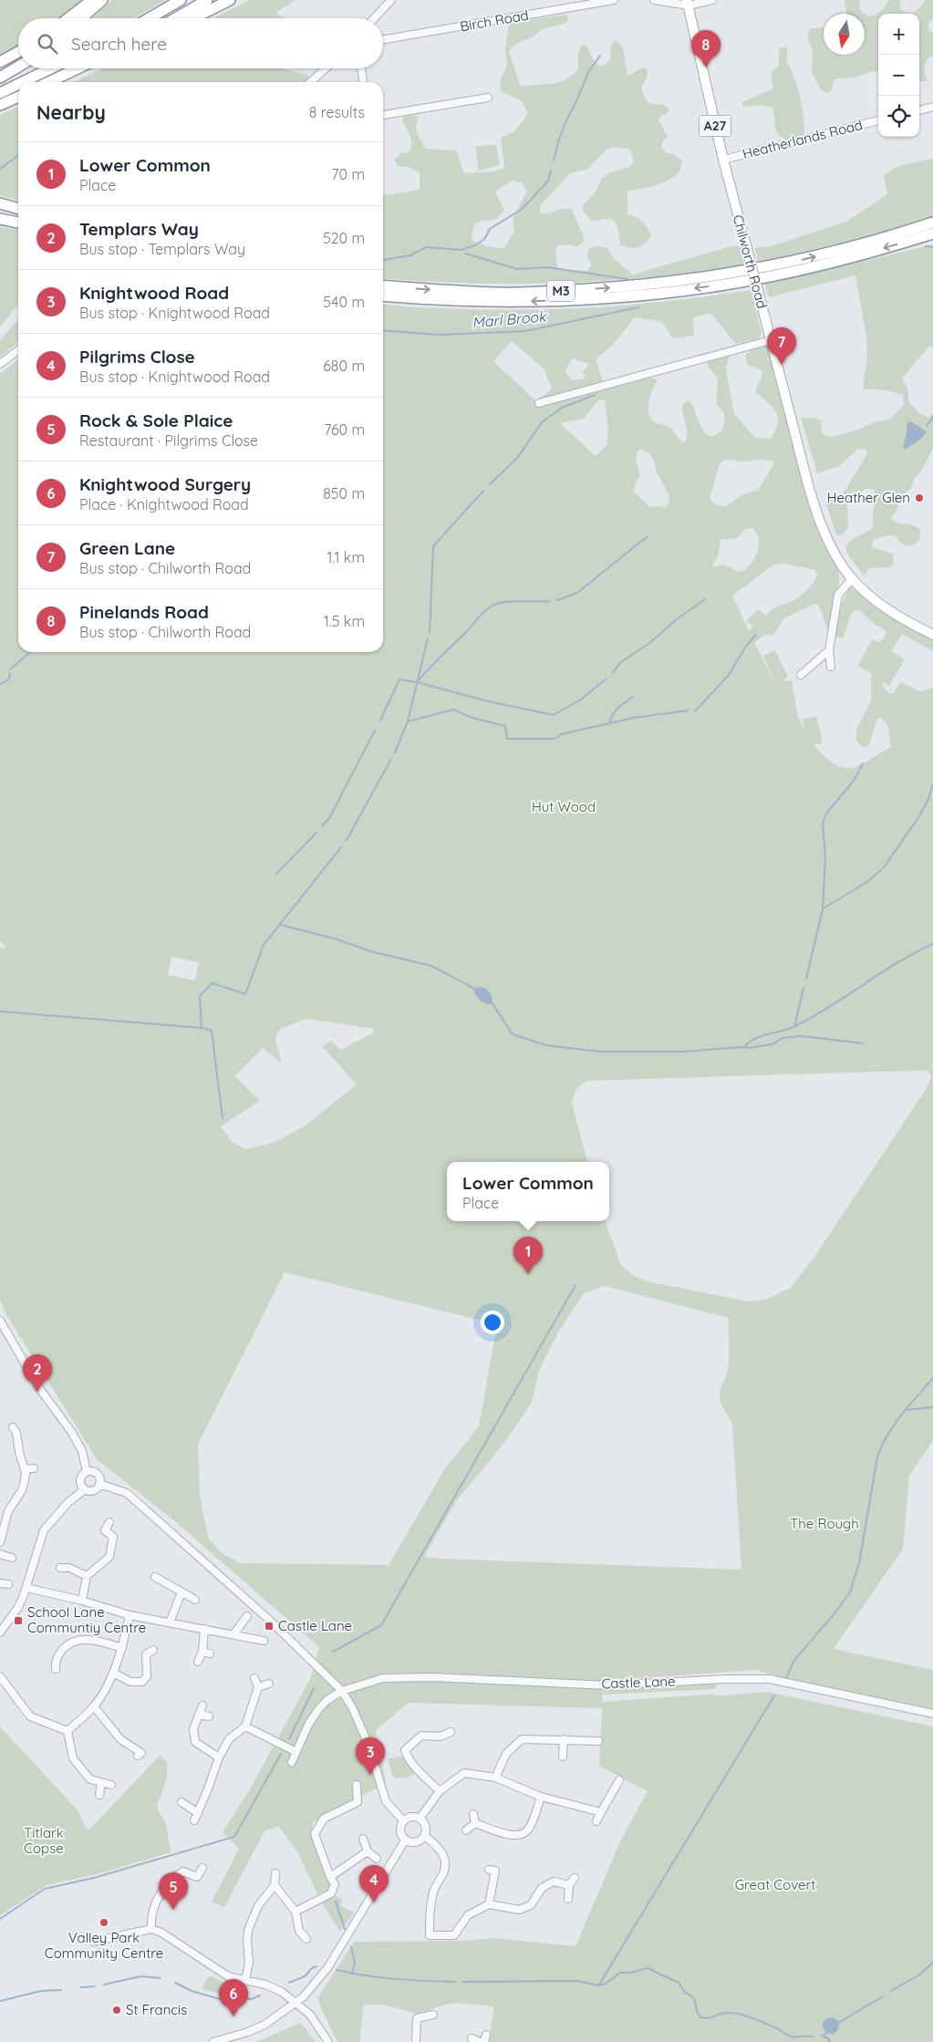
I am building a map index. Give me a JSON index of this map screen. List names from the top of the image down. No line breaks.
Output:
{"streets":{"highway":["M3"],"main road":["A27","Chilworth Road"],"street":["Birch Road","Heatherlands Road","Castle Lane"]},"crossings":[["Heatherlands Road","Chilworth Road"]],"water":["Marl Brook"],"parks":["Hut Wood","The Rough","Titlark Copse","Great Covert"],"places":{"other":["Heather Glen","Valley Park Community Centre","St Francis"],"transit":["School Lane Communtiy Centre","Castle Lane"]},"north":"bottom","page":{"map_buttons":["+","−"],"search":"Search here","pins":["8","7","1","2","3","4","5","6"],"heading":["Nearby","8 results"],"list":[{"mark":"1","name":"Lower Common","note":"Place","value":"70 m"},{"mark":"2","name":"Templars Way","note":"Bus stop · Templars Way","value":"520 m"},{"mark":"3","name":"Knightwood Road","note":"Bus stop · Knightwood Road","value":"540 m"},{"mark":"4","name":"Pilgrims Close","note":"Bus stop · Knightwood Road","value":"680 m"},{"mark":"5","name":"Rock & Sole Plaice","note":"Restaurant · Pilgrims Close","value":"760 m"},{"mark":"6","name":"Knightwood Surgery","note":"Place · Knightwood Road","value":"850 m"},{"mark":"7","name":"Green Lane","note":"Bus stop · Chilworth Road","value":"1.1 km"},{"mark":"8","name":"Pinelands Road","note":"Bus stop · Chilworth Road","value":"1.5 km"}],"popup":["Lower Common","Place"]}}
